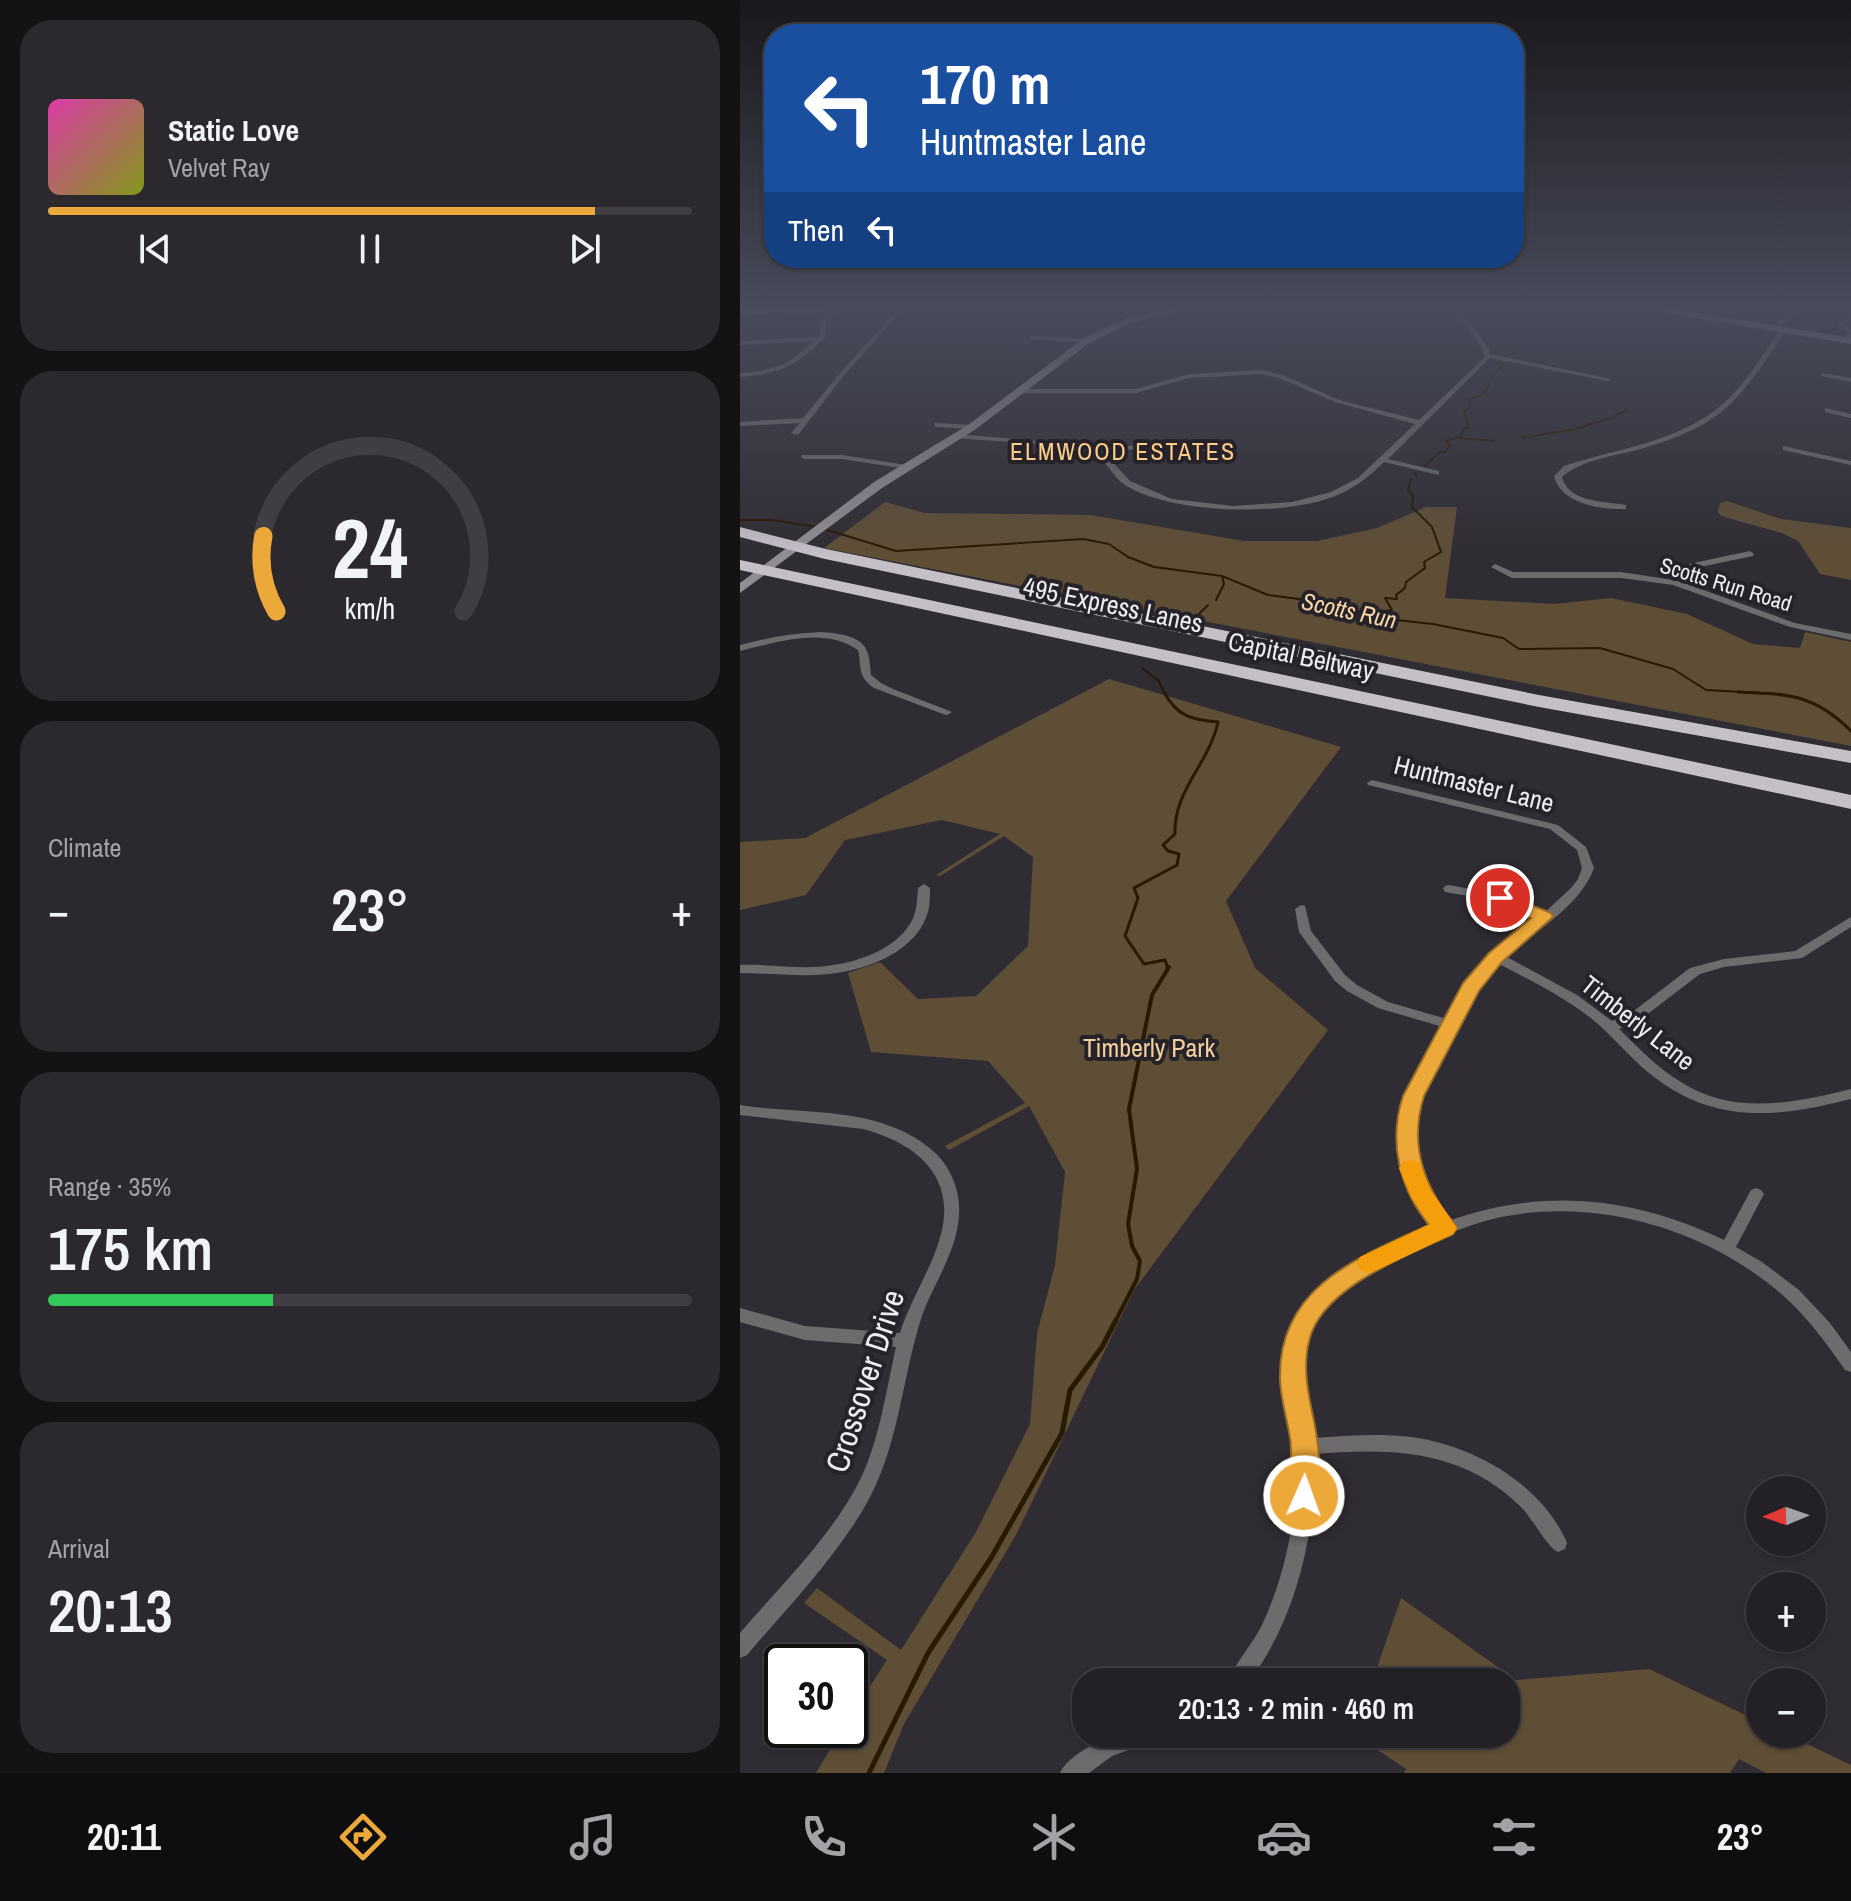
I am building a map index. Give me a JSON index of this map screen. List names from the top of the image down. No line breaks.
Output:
{"streets":{"highway":["495 Express Lanes","Capital Beltway"],"street":["Scotts Run Road","Huntmaster Lane","Timberly Lane","Crossover Drive"]},"crossings":[["495 Express Lanes","Capital Beltway"],["Huntmaster Lane","Timberly Lane"]],"districts":["ELMWOOD ESTATES"],"water":["Scotts Run"],"parks":["Timberly Park"],"north":"left","page":{"turn":["170 m","Huntmaster Lane"],"song":["Static Love","Velvet Ray"],"then":"Then","tile":["Climate",["Range · 35%","175 km"],["Arrival","20:13"]],"heat":["−","23°","+"],"map_buttons":["+","−"],"limit":"30","trip":"20:13 · 2 min · 460 m","tabs":["20:11","23°"],"gauge":["24","km/h"]}}
